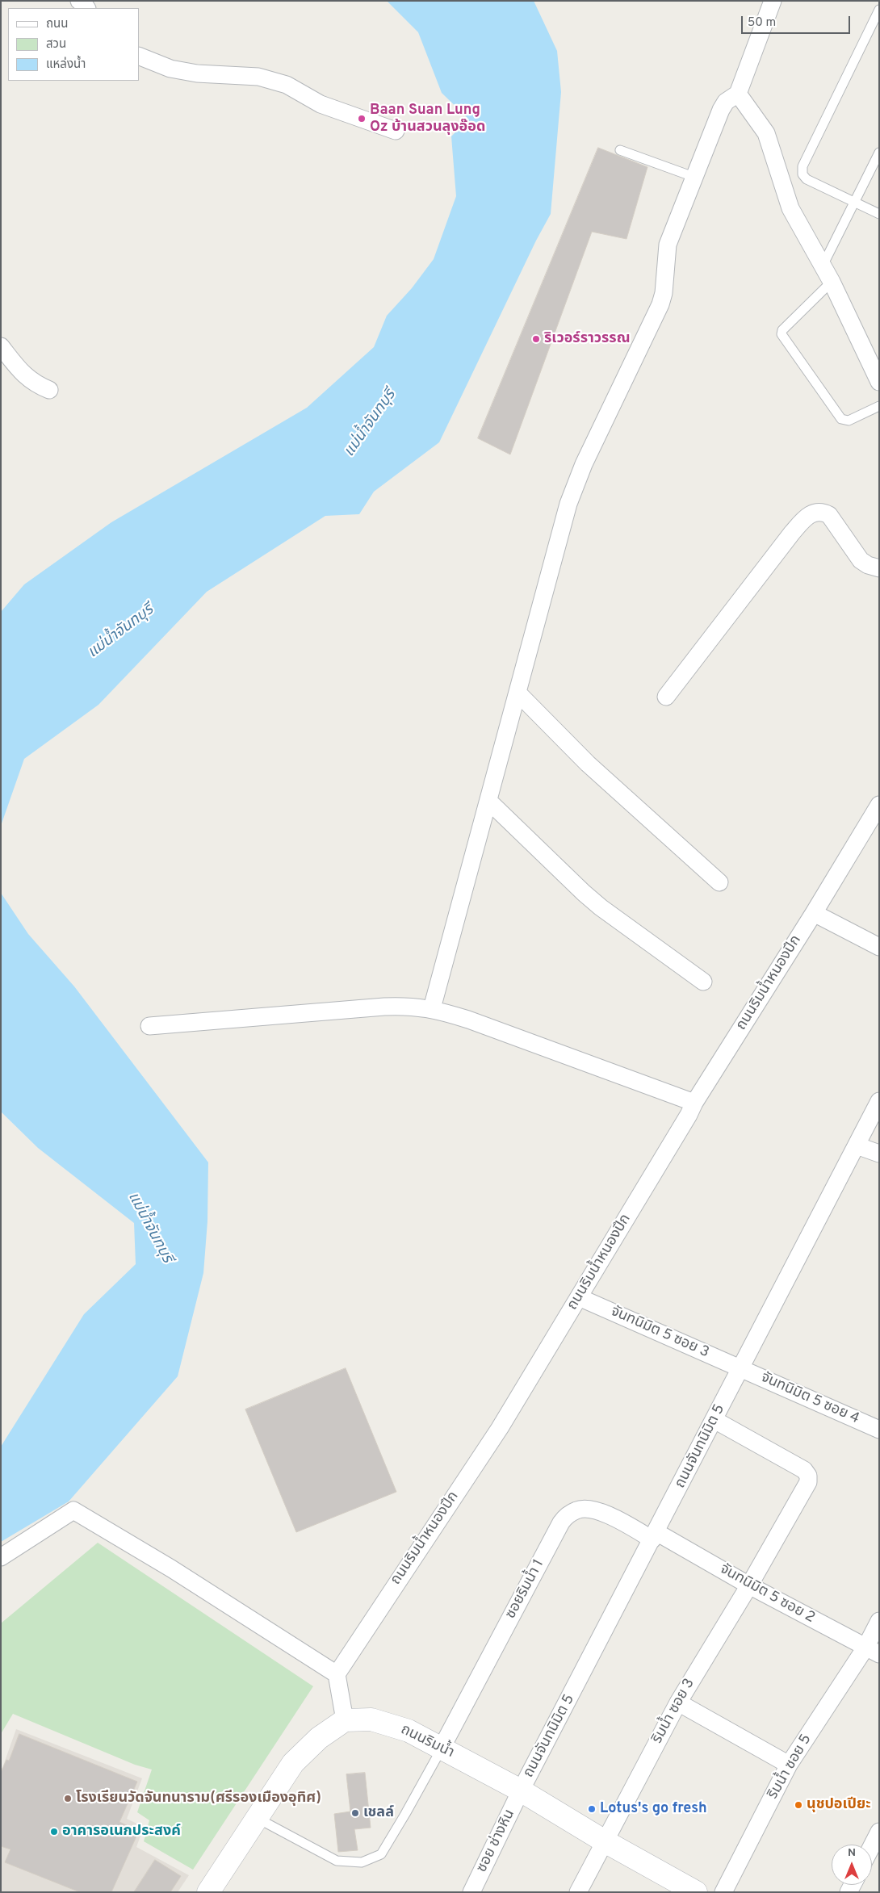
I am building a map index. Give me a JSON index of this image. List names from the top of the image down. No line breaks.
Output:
{"streets":{"main road":["ถนนริมน้ำ"],"street":["ถนนริมน้ำหนองปึก","จันทนิมิต 5 ซอย 3","จันทนิมิต 5 ซอย 4","ถนนจันทนิมิต 5","ซอยริมน้ำ 1","จันทนิมิต 5 ซอย 2","ริมน้ำ ซอย 3","ริมน้ำ ซอย 5","ซอย ช่างหิน"]},"crossings":[["ถนนริมน้ำหนองปึก","จันทนิมิต 5 ซอย 3"],["จันทนิมิต 5 ซอย 3","จันทนิมิต 5 ซอย 4"],["จันทนิมิต 5 ซอย 3","ถนนจันทนิมิต 5"],["จันทนิมิต 5 ซอย 4","ถนนจันทนิมิต 5"],["ถนนจันทนิมิต 5","ซอยริมน้ำ 1"],["ถนนจันทนิมิต 5","จันทนิมิต 5 ซอย 2"],["ถนนจันทนิมิต 5","ริมน้ำ ซอย 3"],["ถนนจันทนิมิต 5","ถนนริมน้ำ"],["ถนนจันทนิมิต 5","ซอย ช่างหิน"],["ซอยริมน้ำ 1","จันทนิมิต 5 ซอย 2"],["ซอยริมน้ำ 1","ถนนริมน้ำ"],["จันทนิมิต 5 ซอย 2","ริมน้ำ ซอย 3"],["จันทนิมิต 5 ซอย 2","ริมน้ำ ซอย 5"],["ริมน้ำ ซอย 3","ถนนริมน้ำ"],["ถนนริมน้ำ","ซอย ช่างหิน"]],"water":["แม่น้ำจันทบุรี"],"places":["Baan Suan Lung Oz บ้านสวนลุงอ๊อด","ริเวอร์ราวรรณ","โรงเรียนวัดจันทนาราม(ศรีรองเมืองอุทิศ)","นุชปอเปียะ","Lotus's go fresh","เชลล์","อาคารอเนกประสงค์"],"legend":["ถนน","สวน","แหล่งน้ำ"],"scale_bar":"50 m","north":"top"}
